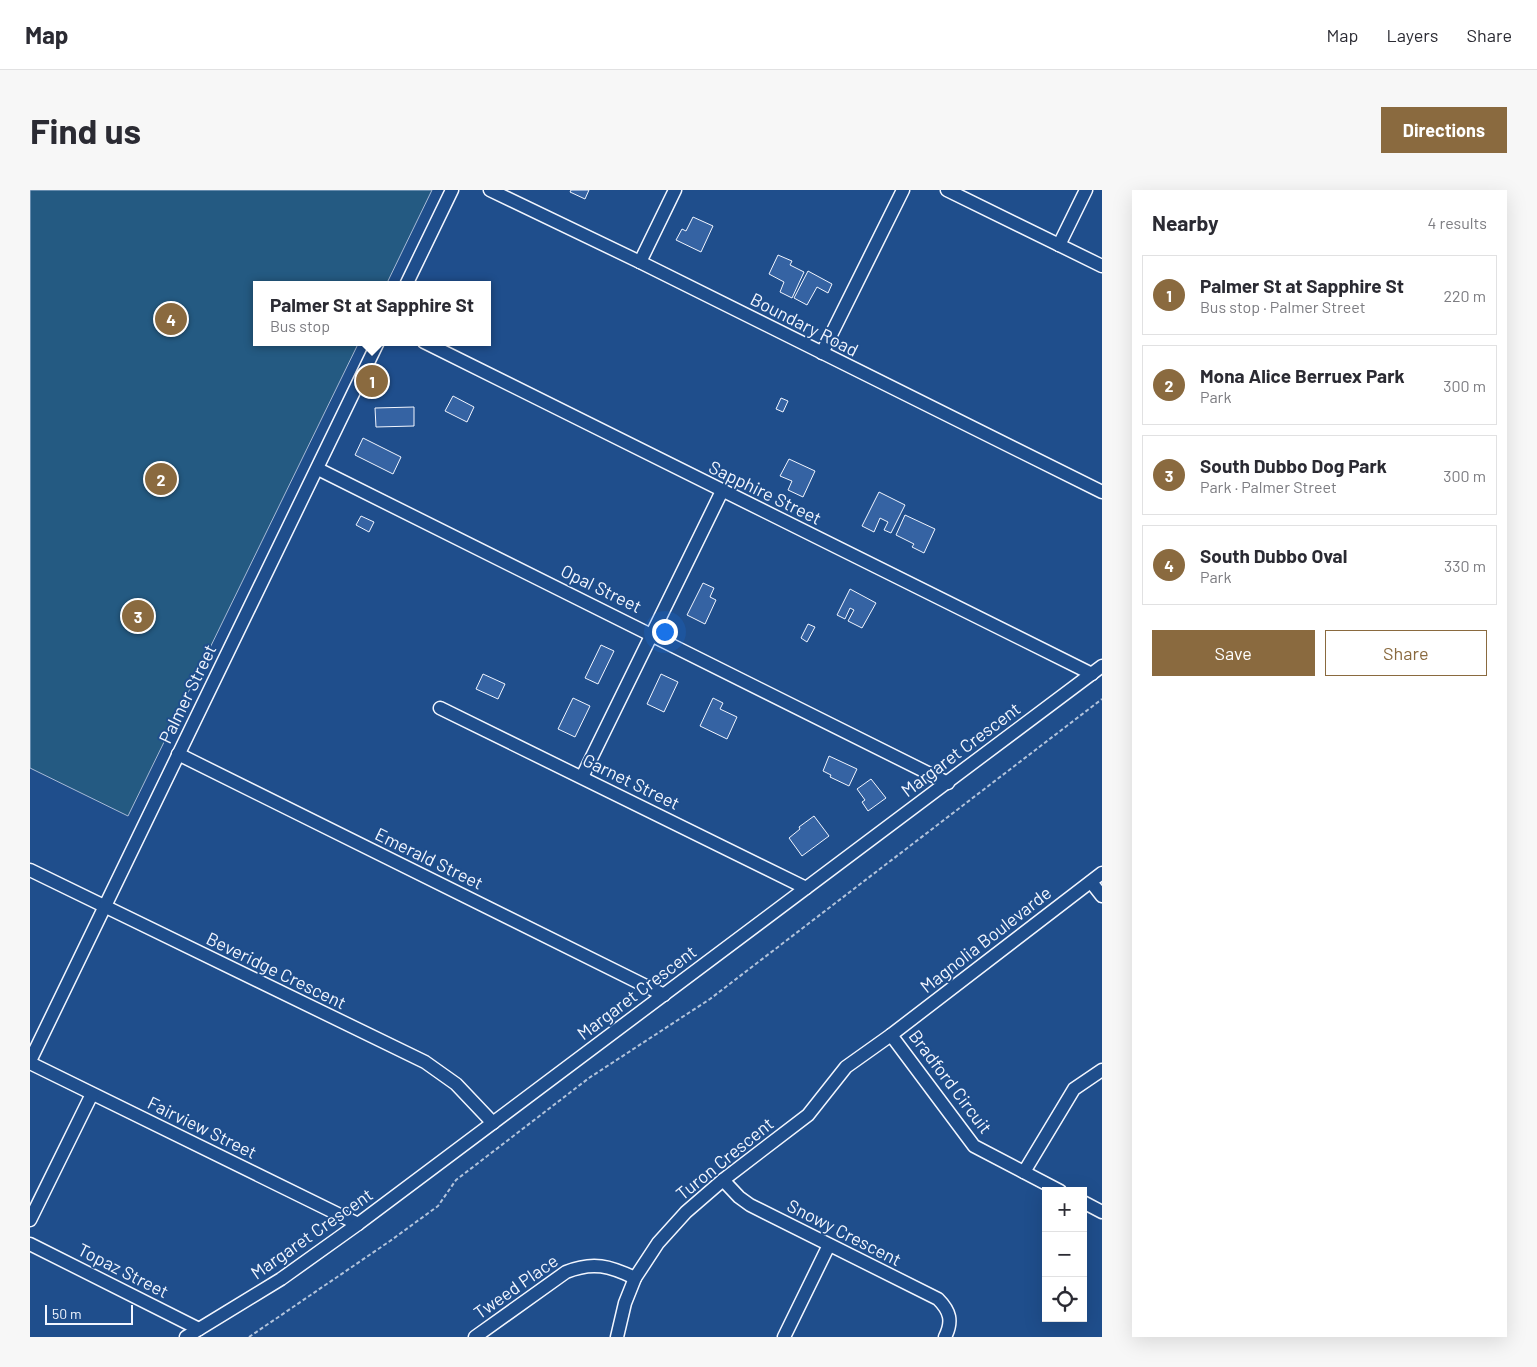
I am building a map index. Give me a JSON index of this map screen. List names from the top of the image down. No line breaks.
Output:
{"streets":{"street":["Boundary Road","Sapphire Street","Opal Street","Palmer Street","Margaret Crescent","Garnet Street","Emerald Street","Magnolia Boulevarde","Beveridge Crescent","Bradford Circuit","Fairview Street","Turon Crescent","Snowy Crescent","Topaz Street","Tweed Place"]},"crossings":[["Sapphire Street","Margaret Crescent"],["Opal Street","Palmer Street"],["Opal Street","Margaret Crescent"],["Palmer Street","Emerald Street"],["Palmer Street","Beveridge Crescent"],["Palmer Street","Fairview Street"],["Margaret Crescent","Garnet Street"],["Margaret Crescent","Emerald Street"],["Margaret Crescent","Beveridge Crescent"],["Margaret Crescent","Fairview Street"],["Margaret Crescent","Topaz Street"],["Magnolia Boulevarde","Bradford Circuit"],["Magnolia Boulevarde","Turon Crescent"],["Bradford Circuit","Turon Crescent"],["Turon Crescent","Snowy Crescent"],["Turon Crescent","Tweed Place"]],"scale_bar":"50 m","page":{"header":"Map","nav":["Map","Layers","Share"],"buttons":["Directions",["Save","Share"]],"title":"Find us","heading":["Nearby","4 results"],"list":[{"mark":"1","name":"Palmer St at Sapphire St","note":"Bus stop · Palmer Street","value":"220 m"},{"mark":"2","name":"Mona Alice Berruex Park","note":"Park","value":"300 m"},{"mark":"3","name":"South Dubbo Dog Park","note":"Park · Palmer Street","value":"300 m"},{"mark":"4","name":"South Dubbo Oval","note":"Park","value":"330 m"}],"popup":["Palmer St at Sapphire St","Bus stop"],"pins":["4","1","2","3"],"map_buttons":["+","−"],"scale":"50 m"}}
